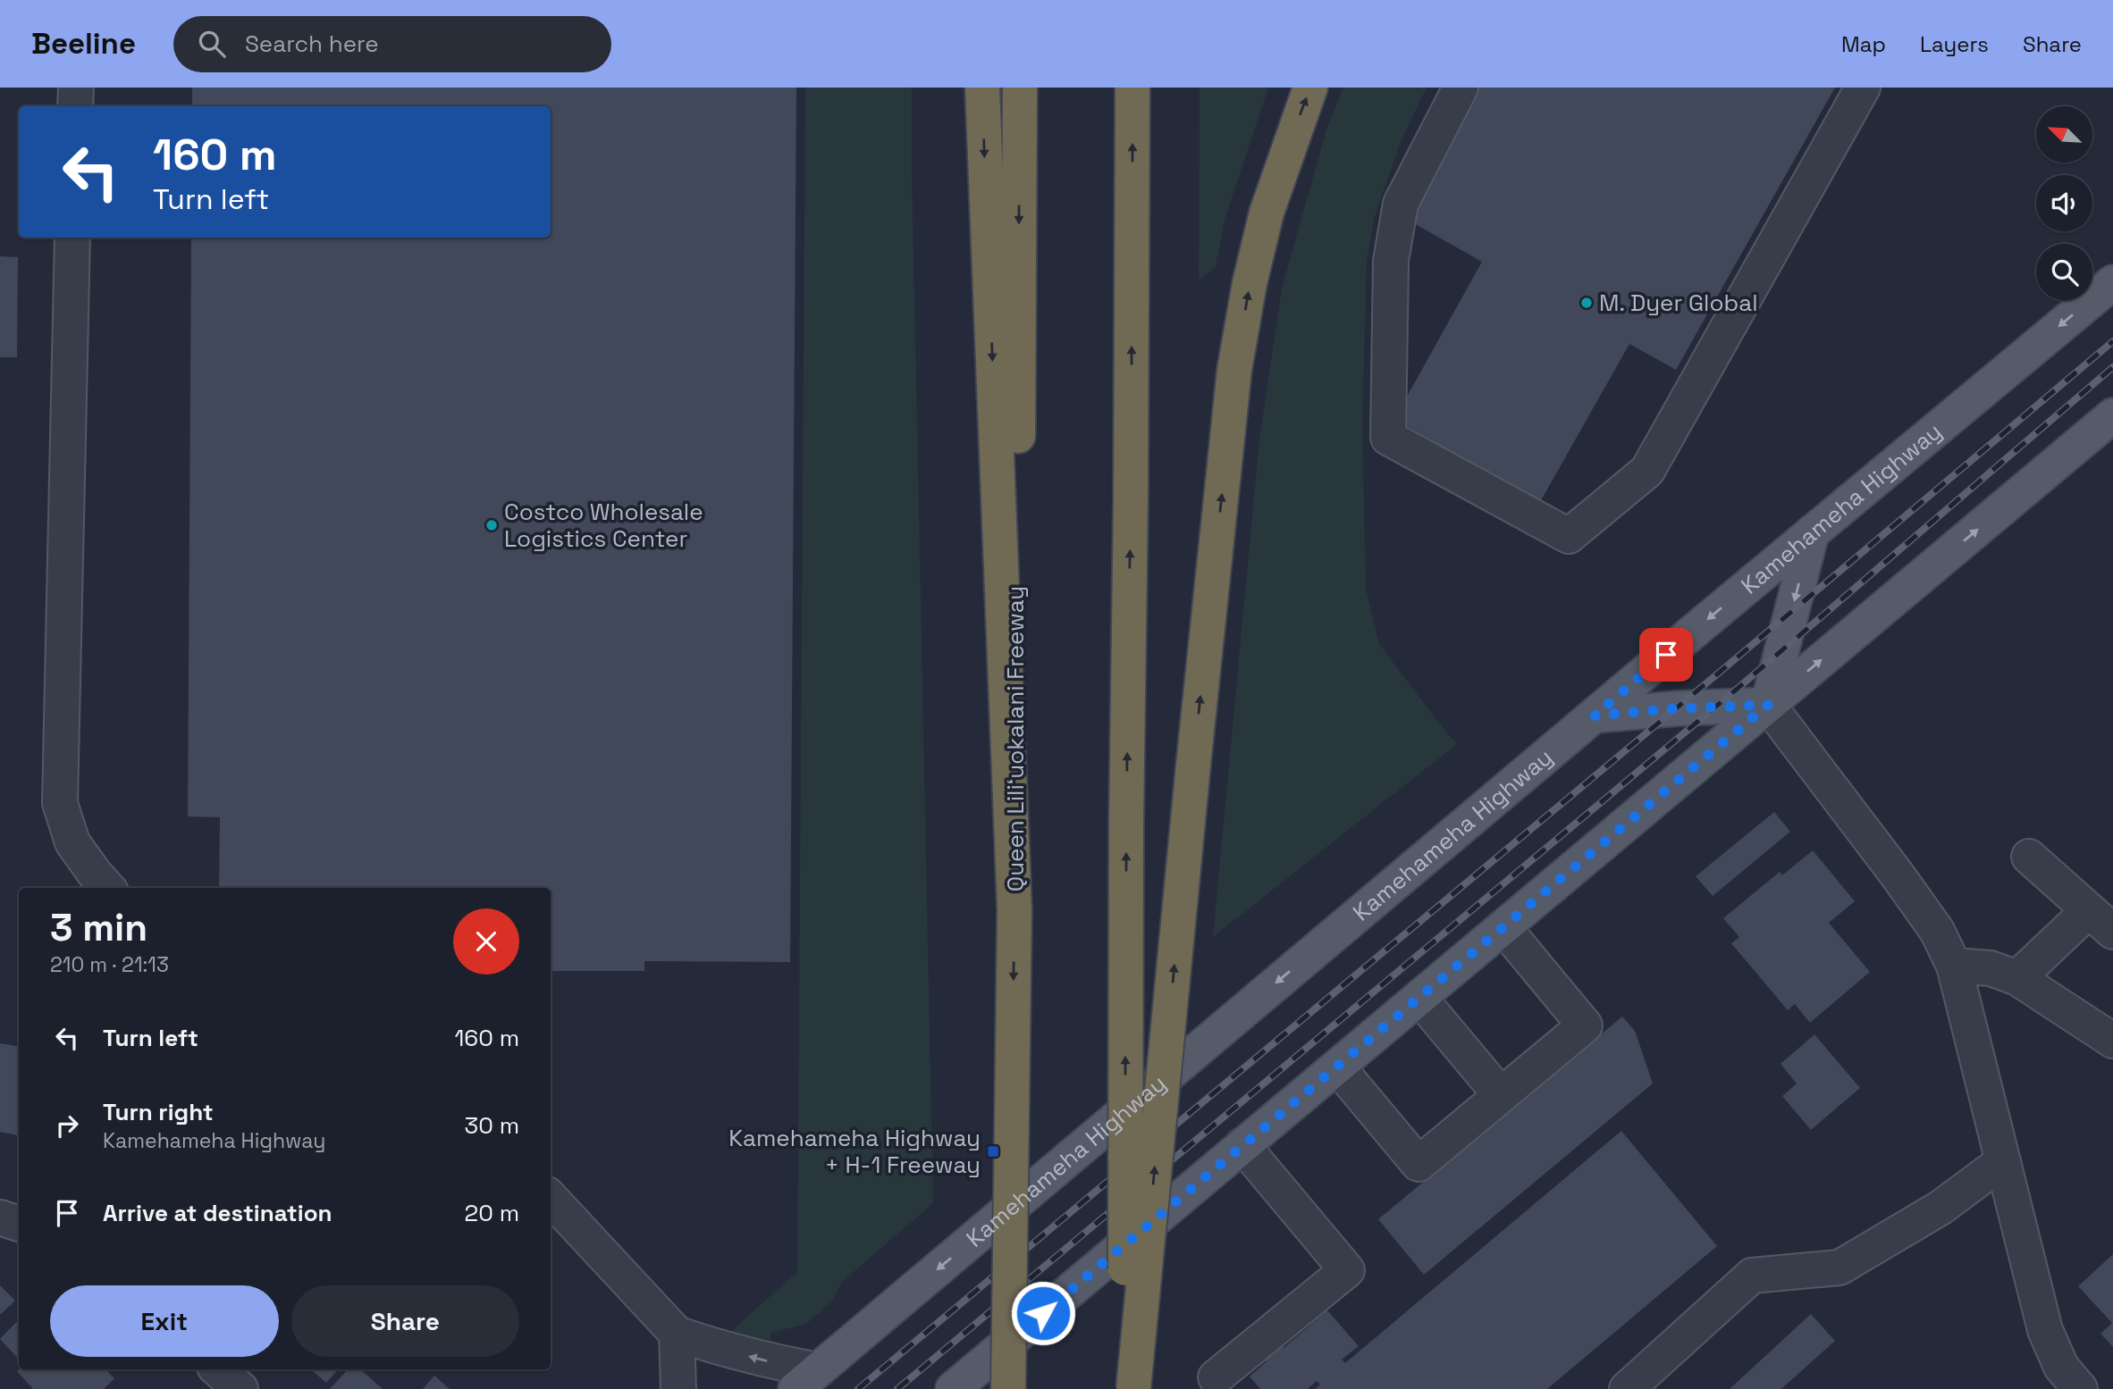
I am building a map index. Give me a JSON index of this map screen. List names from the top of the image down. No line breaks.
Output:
{"streets":{"highway":["Queen Liliʻuokalani Freeway"],"main road":["Kamehameha Highway"]},"places":{"other":["M. Dyer Global","Costco Wholesale Logistics Center"],"transit":["Kamehameha Highway + H-1 Freeway"]},"north":"top left","page":{"header":"Beeline","search":"Search here","nav":["Map","Layers","Share"],"turn":["160 m","Turn left"],"heading":["3 min","210 m · 21:13"],"list":[{"name":"Turn left","value":"160 m"},{"name":"Turn right","note":"Kamehameha Highway","value":"30 m"},{"name":"Arrive at destination","value":"20 m"}],"buttons":["Exit","Share"]}}
